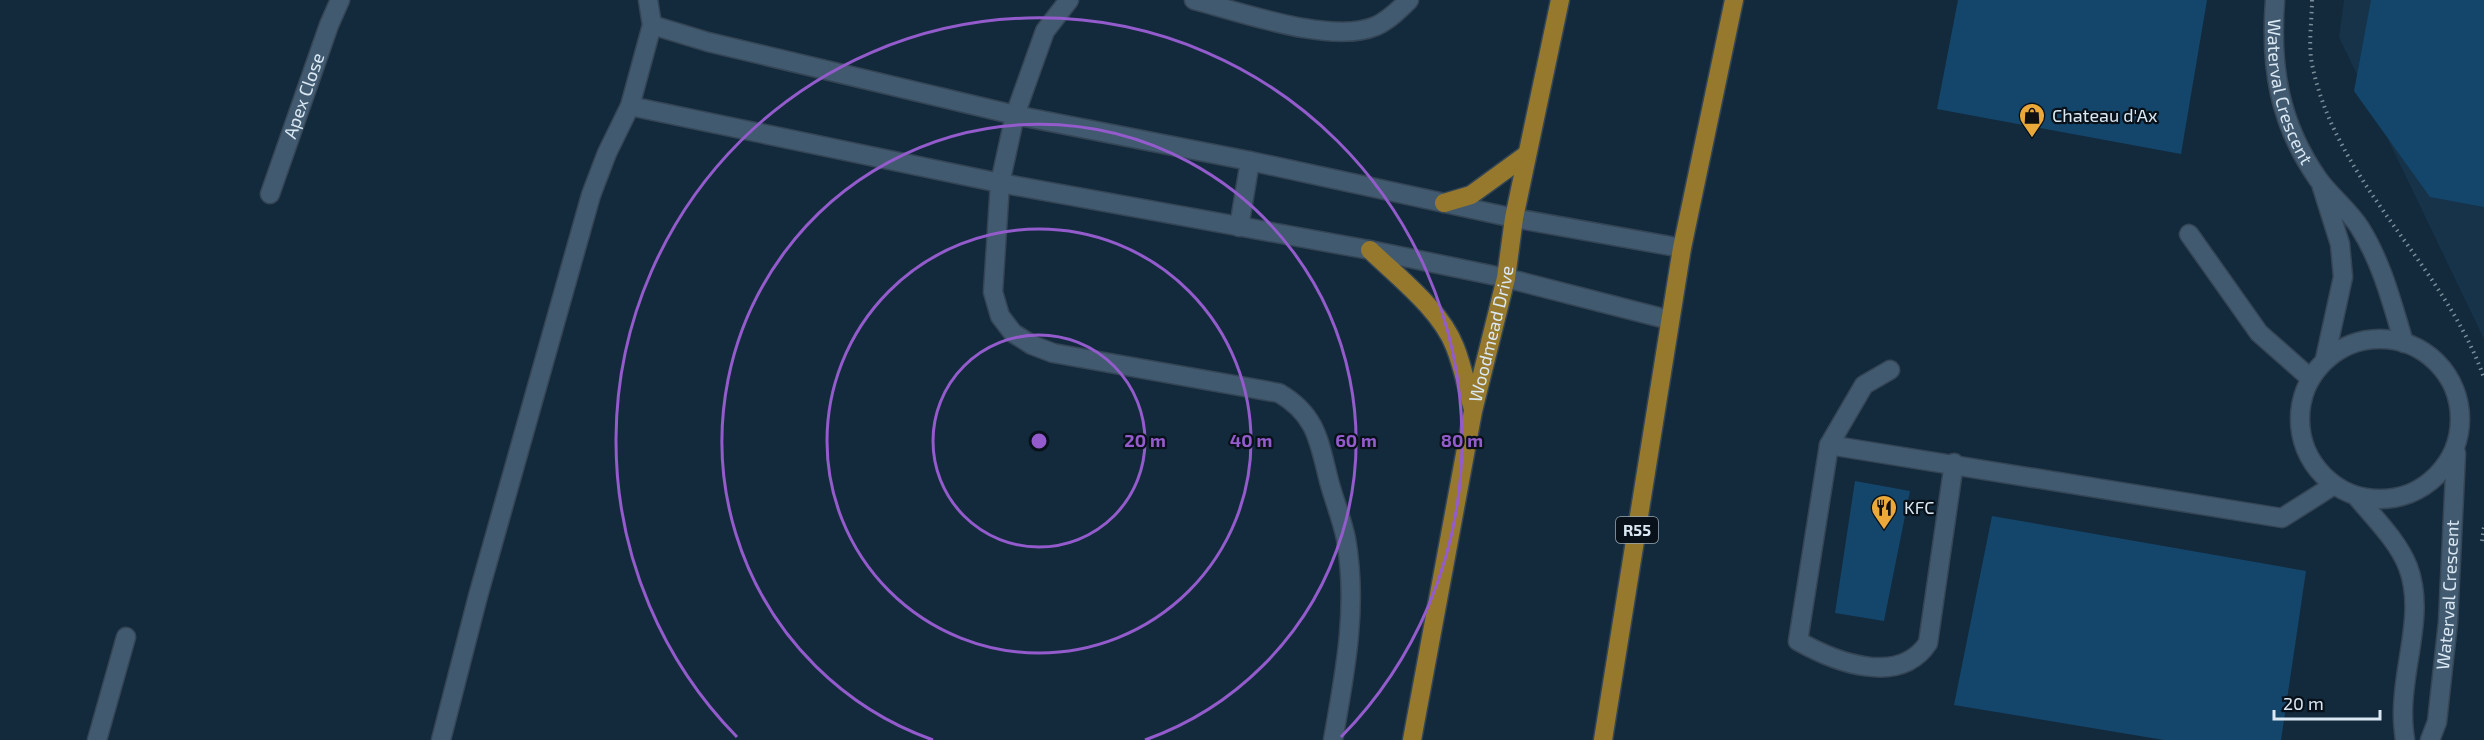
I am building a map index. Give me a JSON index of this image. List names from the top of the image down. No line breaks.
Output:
{"streets":{"main road":["Woodmead Drive","R55"],"street":["Waterval Crescent","Apex Close"]},"places":{"shop":["Chateau d'Ax"],"restaurant":["KFC"]},"scale_bar":"20 m","rings":["20 m","40 m","60 m","80 m"]}
